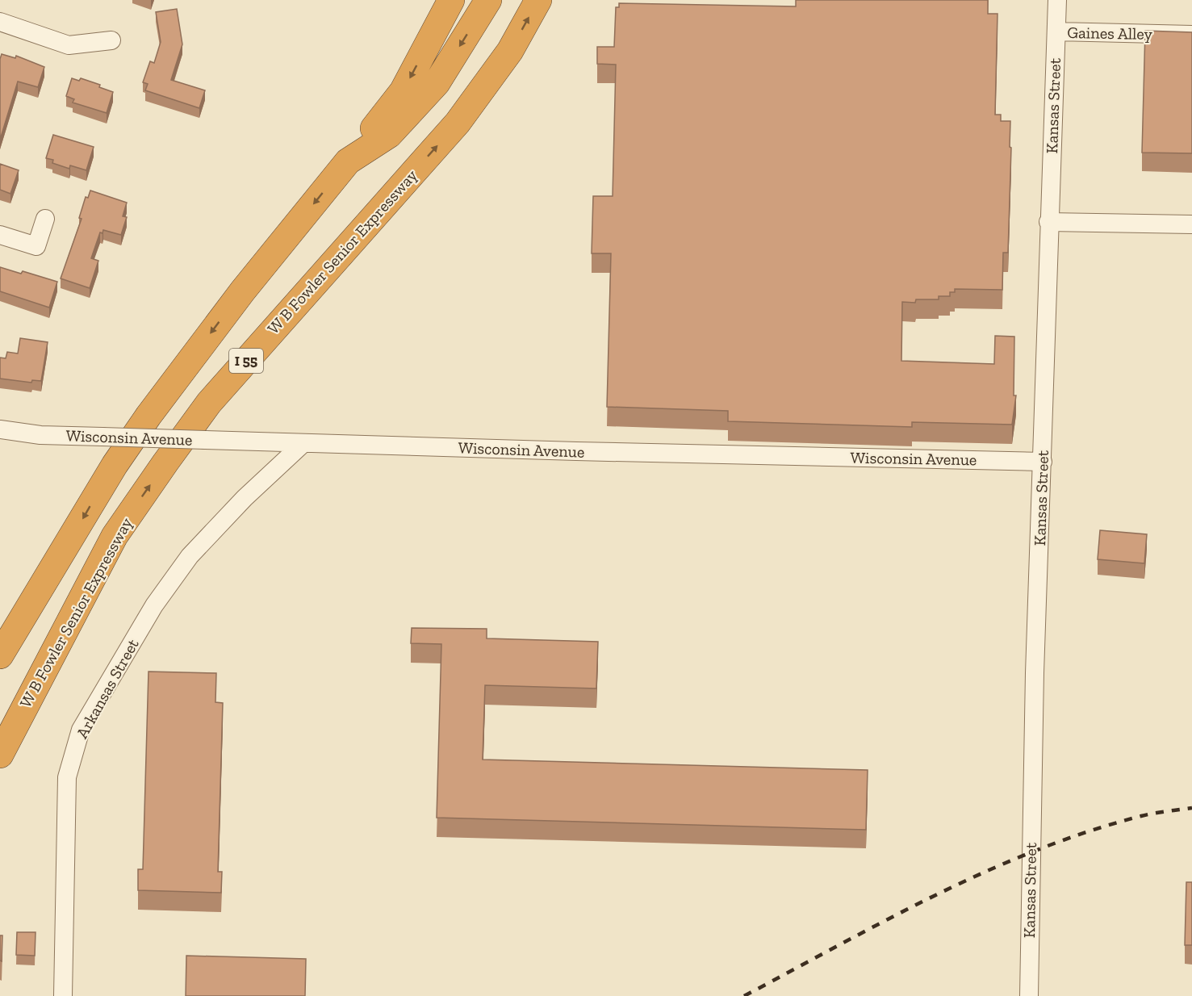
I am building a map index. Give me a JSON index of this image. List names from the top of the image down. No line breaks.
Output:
{"streets":{"highway":["W B Fowler Senior Expressway","I 55"],"street":["Gaines Alley","Kansas Street","Wisconsin Avenue","Arkansas Street"]},"crossings":[["Gaines Alley","Kansas Street"],["Kansas Street","Wisconsin Avenue"],["Wisconsin Avenue","Arkansas Street"]]}
